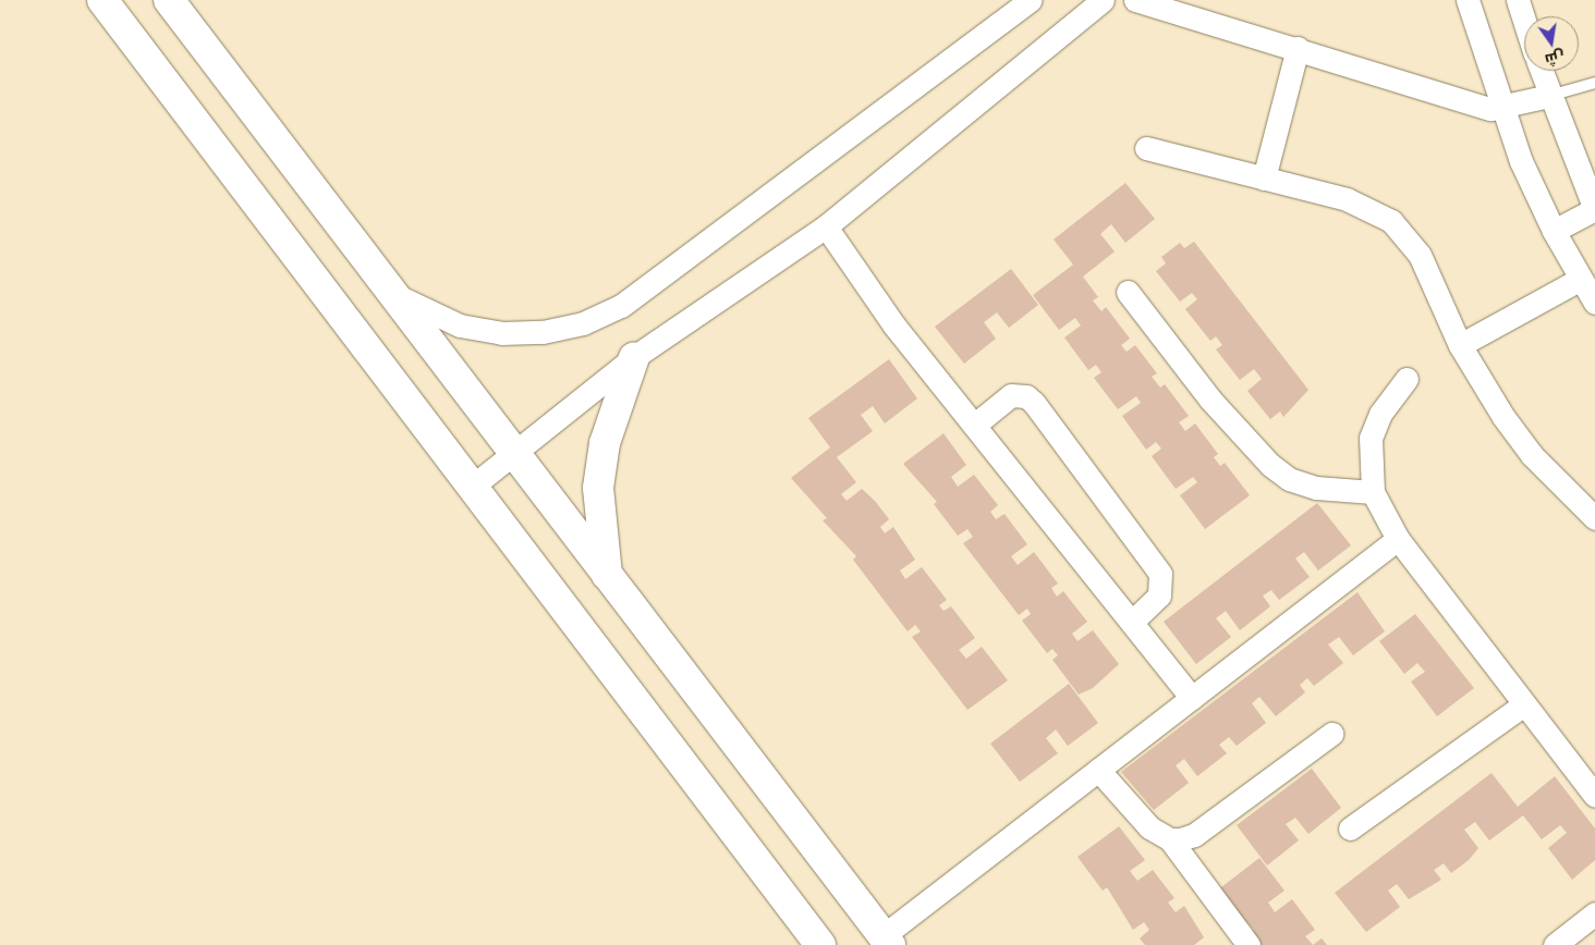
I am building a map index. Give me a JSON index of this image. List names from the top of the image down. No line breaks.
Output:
{"north":"bottom"}
